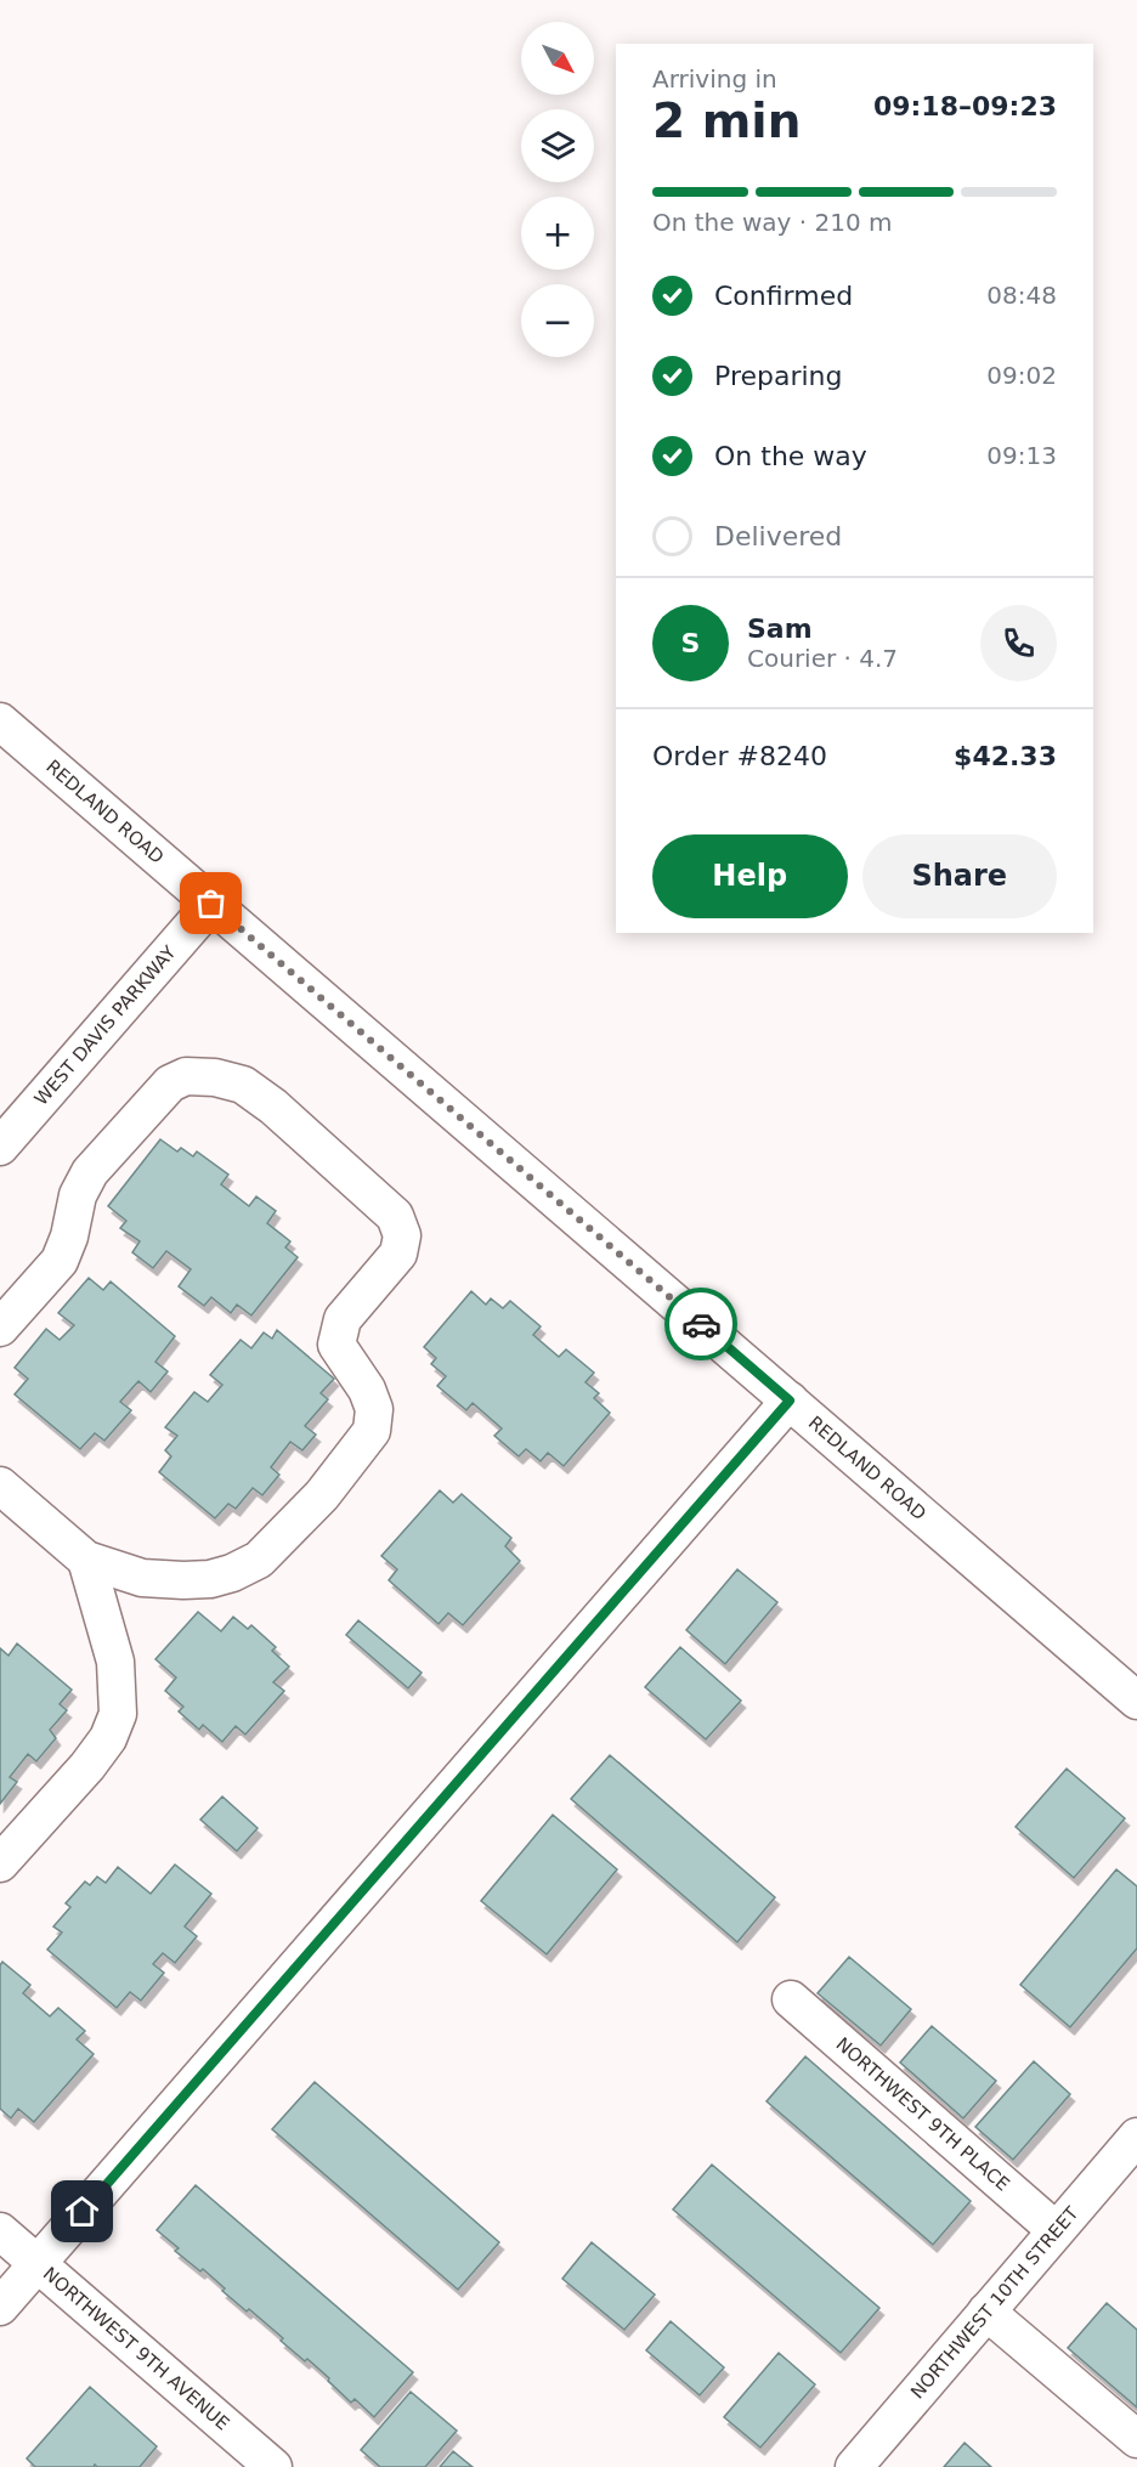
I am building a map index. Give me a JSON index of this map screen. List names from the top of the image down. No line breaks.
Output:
{"streets":{"street":["REDLAND ROAD","WEST DAVIS PARKWAY","NORTHWEST 9TH PLACE","NORTHWEST 10TH STREET","NORTHWEST 9TH AVENUE"]},"crossings":[["REDLAND ROAD","WEST DAVIS PARKWAY"],["NORTHWEST 9TH PLACE","NORTHWEST 10TH STREET"]],"north":"bottom right","page":{"map_buttons":["+","−"],"heading":["2 min","Arriving in","09:18–09:23"],"panel":["Sam","Courier · 4.7","Order #8240","$42.33"],"bar":"On the way · 210 m","list":[["Confirmed","08:48"],["Preparing","09:02"],["On the way","09:13"],"Delivered"],"round":"S","buttons":["Help","Share"]}}
